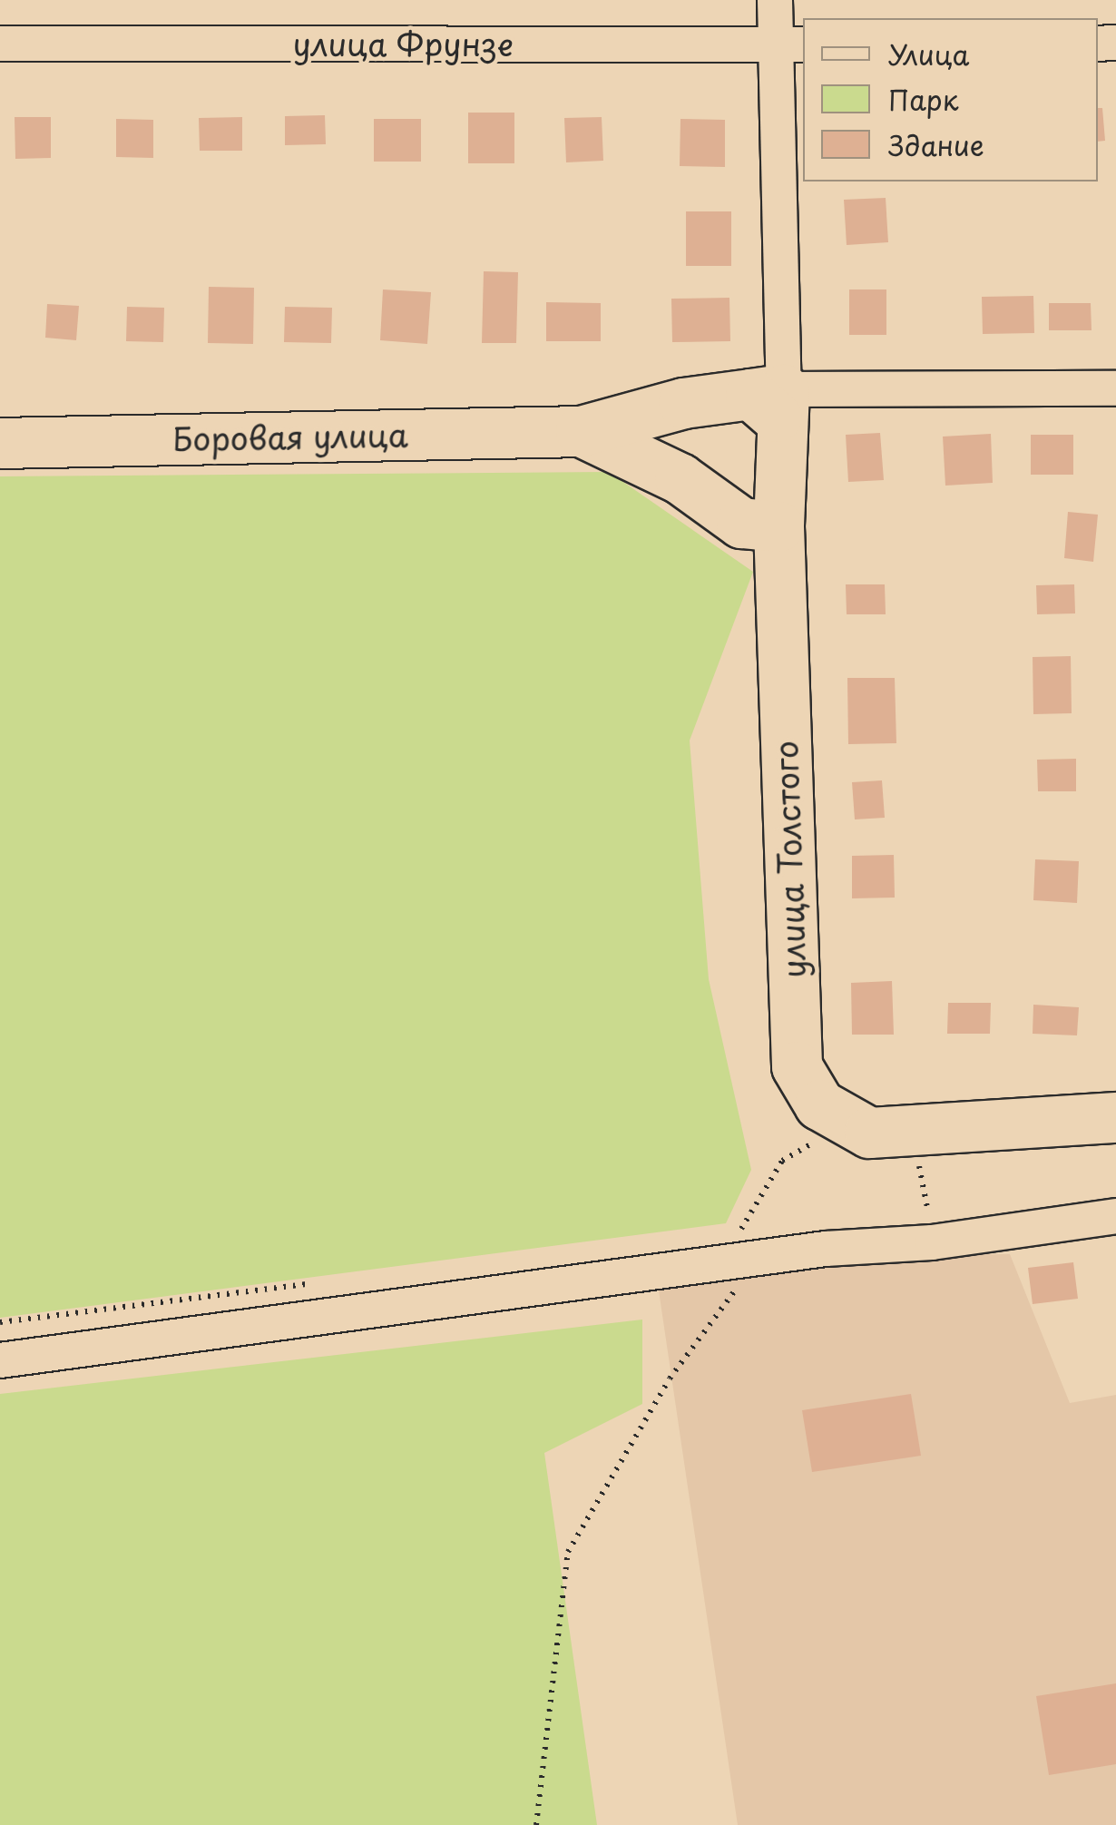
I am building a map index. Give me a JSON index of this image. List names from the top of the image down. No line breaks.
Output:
{"streets":{"street":["улица Фрунзе","Боровая улица","улица Толстого"]},"legend":["Улица","Парк","Здание"]}
